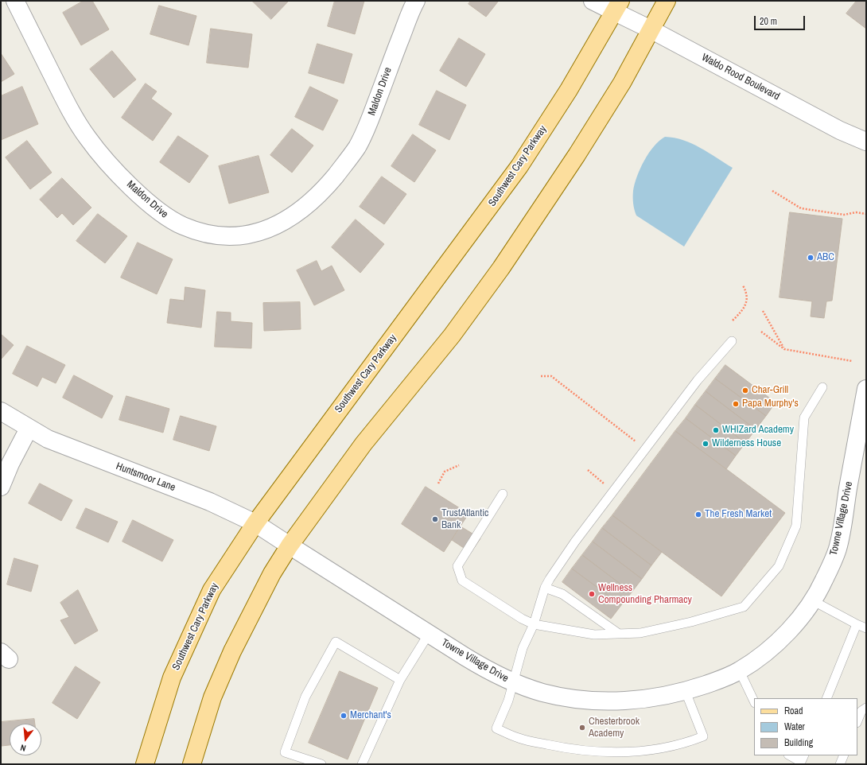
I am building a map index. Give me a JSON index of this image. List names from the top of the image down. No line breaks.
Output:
{"streets":{"main road":["Southwest Cary Parkway"],"street":["Waldo Rood Boulevard","Maldon Drive","Huntsmoor Lane","Towne Village Drive"]},"crossings":[["Waldo Rood Boulevard","Southwest Cary Parkway"],["Southwest Cary Parkway","Huntsmoor Lane"],["Huntsmoor Lane","Towne Village Drive"]],"places":["ABC","Char-Grill","Papa Murphy's","WHIZard Academy","Wilderness House","The Fresh Market","TrustAtlantic Bank","Wellness Compounding Pharmacy","Merchant's","Chesterbrook Academy"],"legend":["Road","Water","Building"],"scale_bar":"20 m","north":"bottom"}
